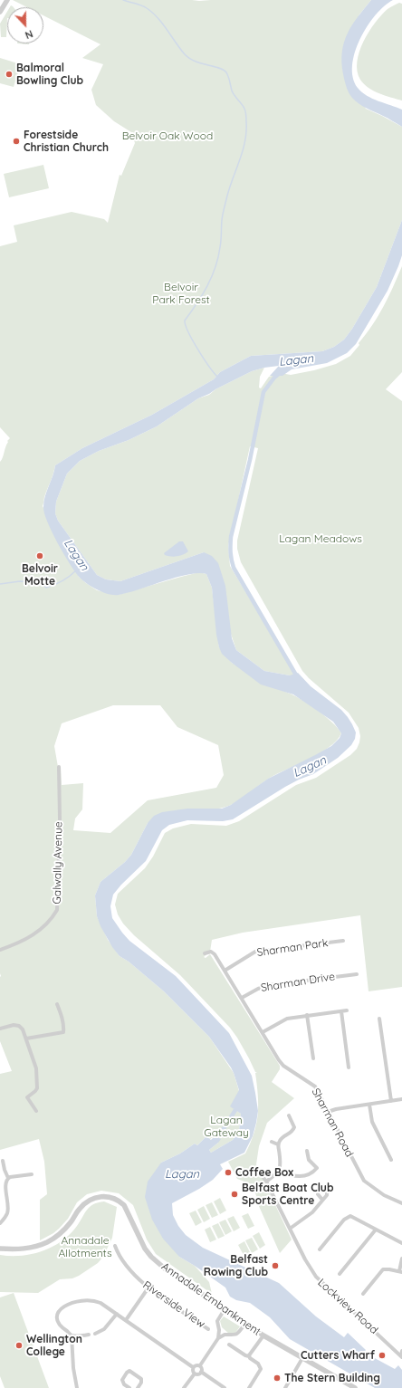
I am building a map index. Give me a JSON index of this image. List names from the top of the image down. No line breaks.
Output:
{"streets":{"street":["Galwally Avenue","Sharman Park","Sharman Drive","Sharman Road","Annadale Embankment","Riverside View","Lockview Road"]},"crossings":[["Sharman Park","Sharman Road"],["Sharman Drive","Sharman Road"]],"water":["Lagan"],"parks":["Belvoir Oak Wood","Belvoir Park Forest","Lagan Meadows","Lagan Gateway","Annadale Allotments"],"places":["Balmoral Bowling Club","Forestside Christian Church","Belvoir Motte","Coffee Box","Belfast Boat Club Sports Centre","Belfast Rowing Club","Wellington College","Cutters Wharf","The Stern Building"],"north":"bottom"}
